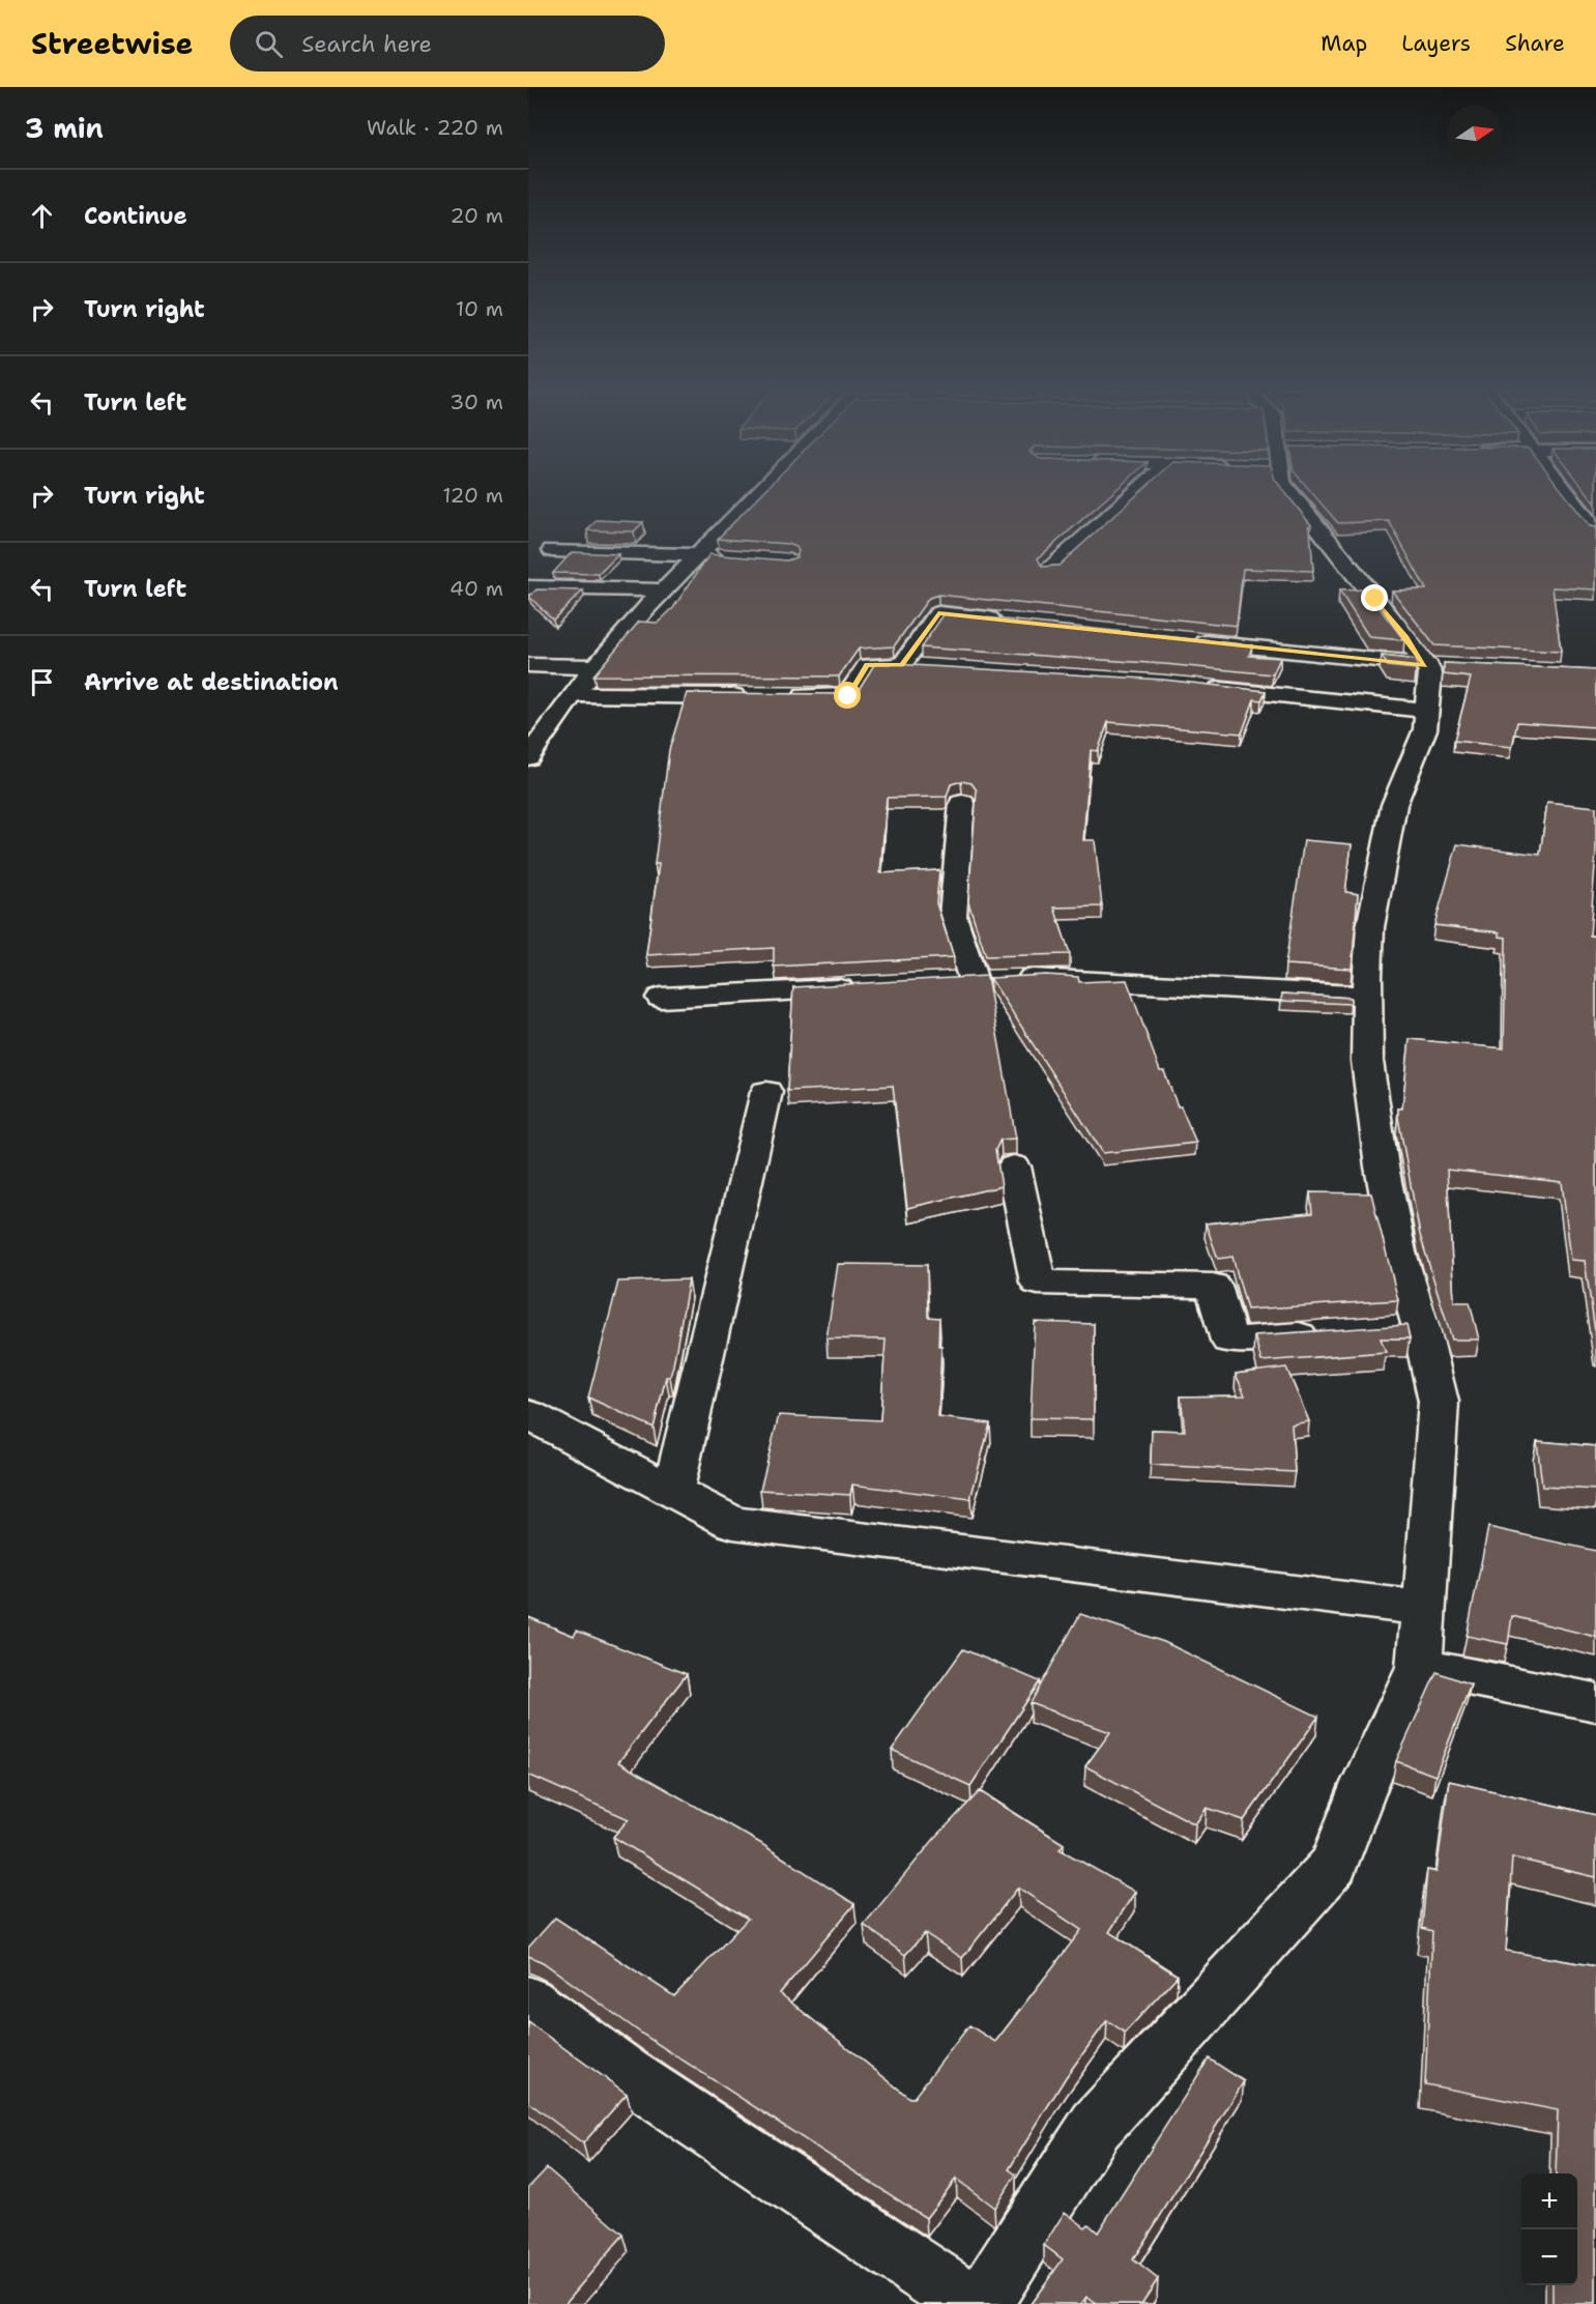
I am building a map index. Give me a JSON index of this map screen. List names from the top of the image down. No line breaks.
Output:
{"north":"right","page":{"header":"Streetwise","search":"Search here","nav":["Map","Layers","Share"],"heading":["3 min","Walk · 220 m"],"list":[["Continue","20 m"],["Turn right","10 m"],["Turn left","30 m"],["Turn right","120 m"],["Turn left","40 m"],"Arrive at destination"],"map_buttons":["+","−"]}}
